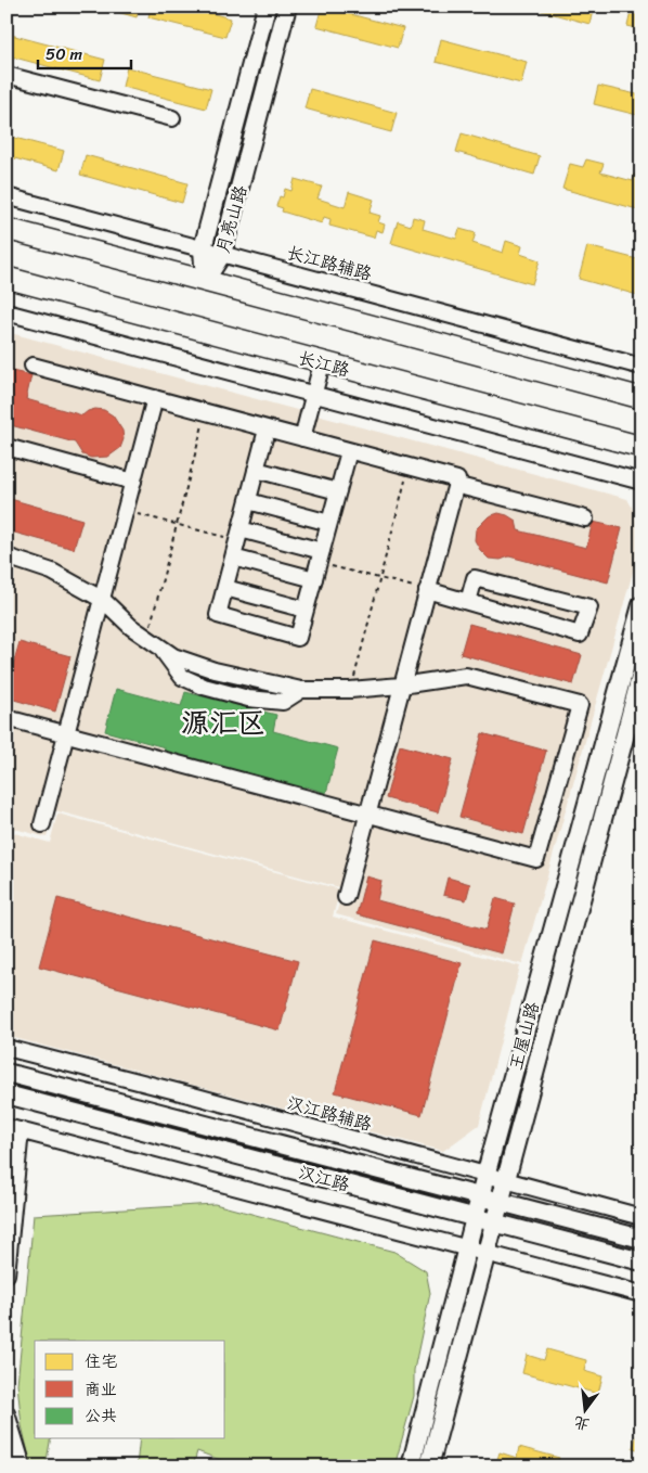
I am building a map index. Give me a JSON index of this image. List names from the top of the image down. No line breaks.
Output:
{"streets":{"main road":["长江路"],"street":["月亮山路","长江路辅路","王屋山路","汉江路辅路","汉江路"]},"crossings":[["月亮山路","长江路辅路"],["王屋山路","汉江路辅路"],["王屋山路","汉江路"]],"districts":["源汇区"],"legend":["住宅","商业","公共"],"scale_bar":"50 m","north":"bottom"}
